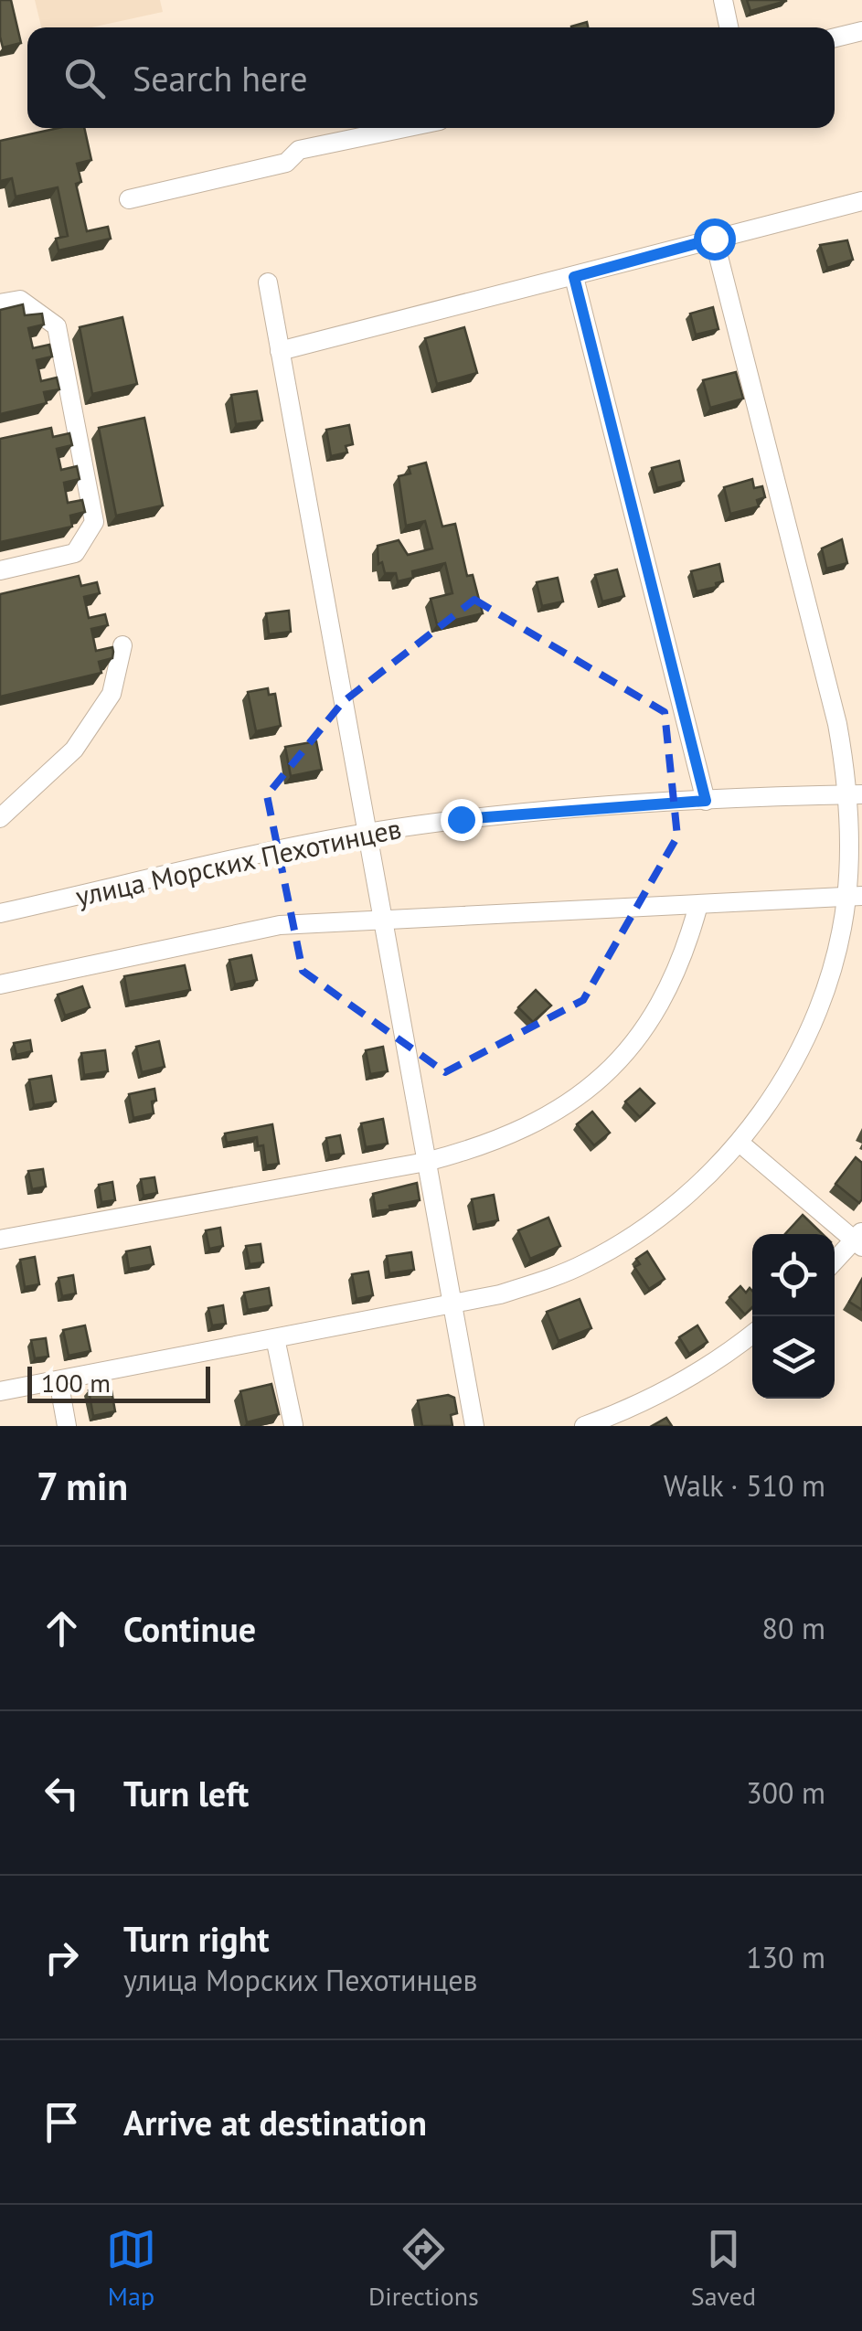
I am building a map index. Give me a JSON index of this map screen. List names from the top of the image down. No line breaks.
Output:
{"streets":{"street":["улица Морских Пехотинцев"]},"scale_bar":"100 m","page":{"search":"Search here","scale":"100 m","heading":["7 min","Walk · 510 m"],"list":[["Continue","80 m"],["Turn left","300 m"],["Turn right","улица Морских Пехотинцев","130 m"],"Arrive at destination"],"nav":["Map","Directions","Saved"]}}
